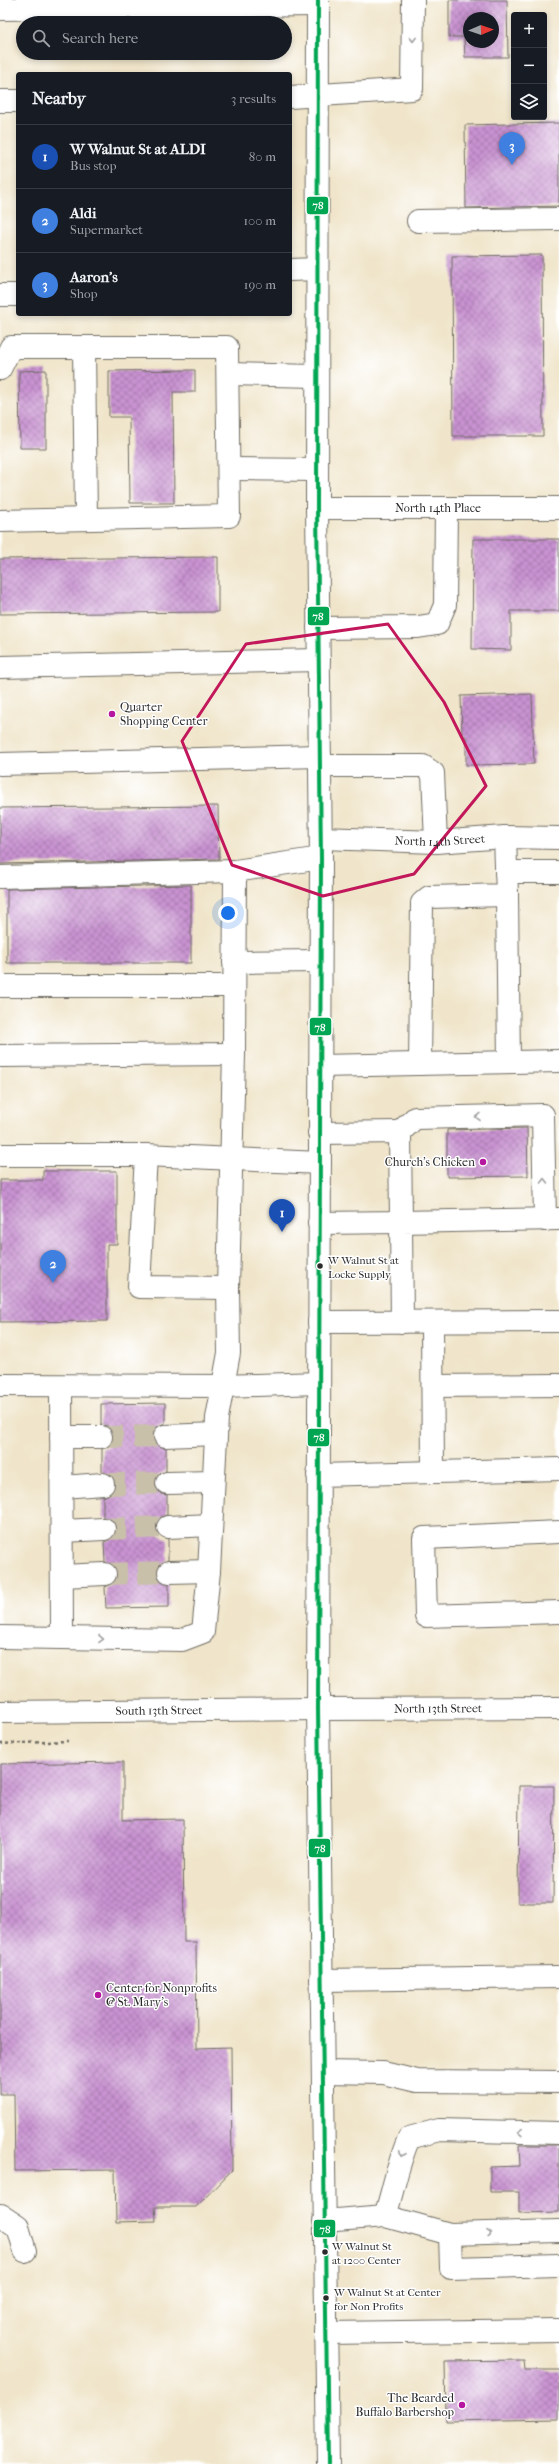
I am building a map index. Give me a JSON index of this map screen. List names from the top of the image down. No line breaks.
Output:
{"streets":{"main road":["North 14th Place","North 14th Street","North 13th Street","South 13th Street"]},"crossings":[["North 13th Street","South 13th Street"]],"places":["Quarter Shopping Center","Church's Chicken","W Walnut St at Locke Supply","Center for Nonprofits @ St. Mary's","W Walnut St at 1200 Center","W Walnut St at Center for Non Profits","The Bearded Buffalo Barbershop"],"lines":["transit line 78"],"north":"right","page":{"map_buttons":["+","−"],"search":"Search here","heading":["Nearby","3 results"],"list":[{"mark":"1","name":"W Walnut St at ALDI","note":"Bus stop","value":"80 m"},{"mark":"2","name":"Aldi","note":"Supermarket","value":"100 m"},{"mark":"3","name":"Aaron's","note":"Shop","value":"190 m"}],"pins":["3","1","2"]}}
